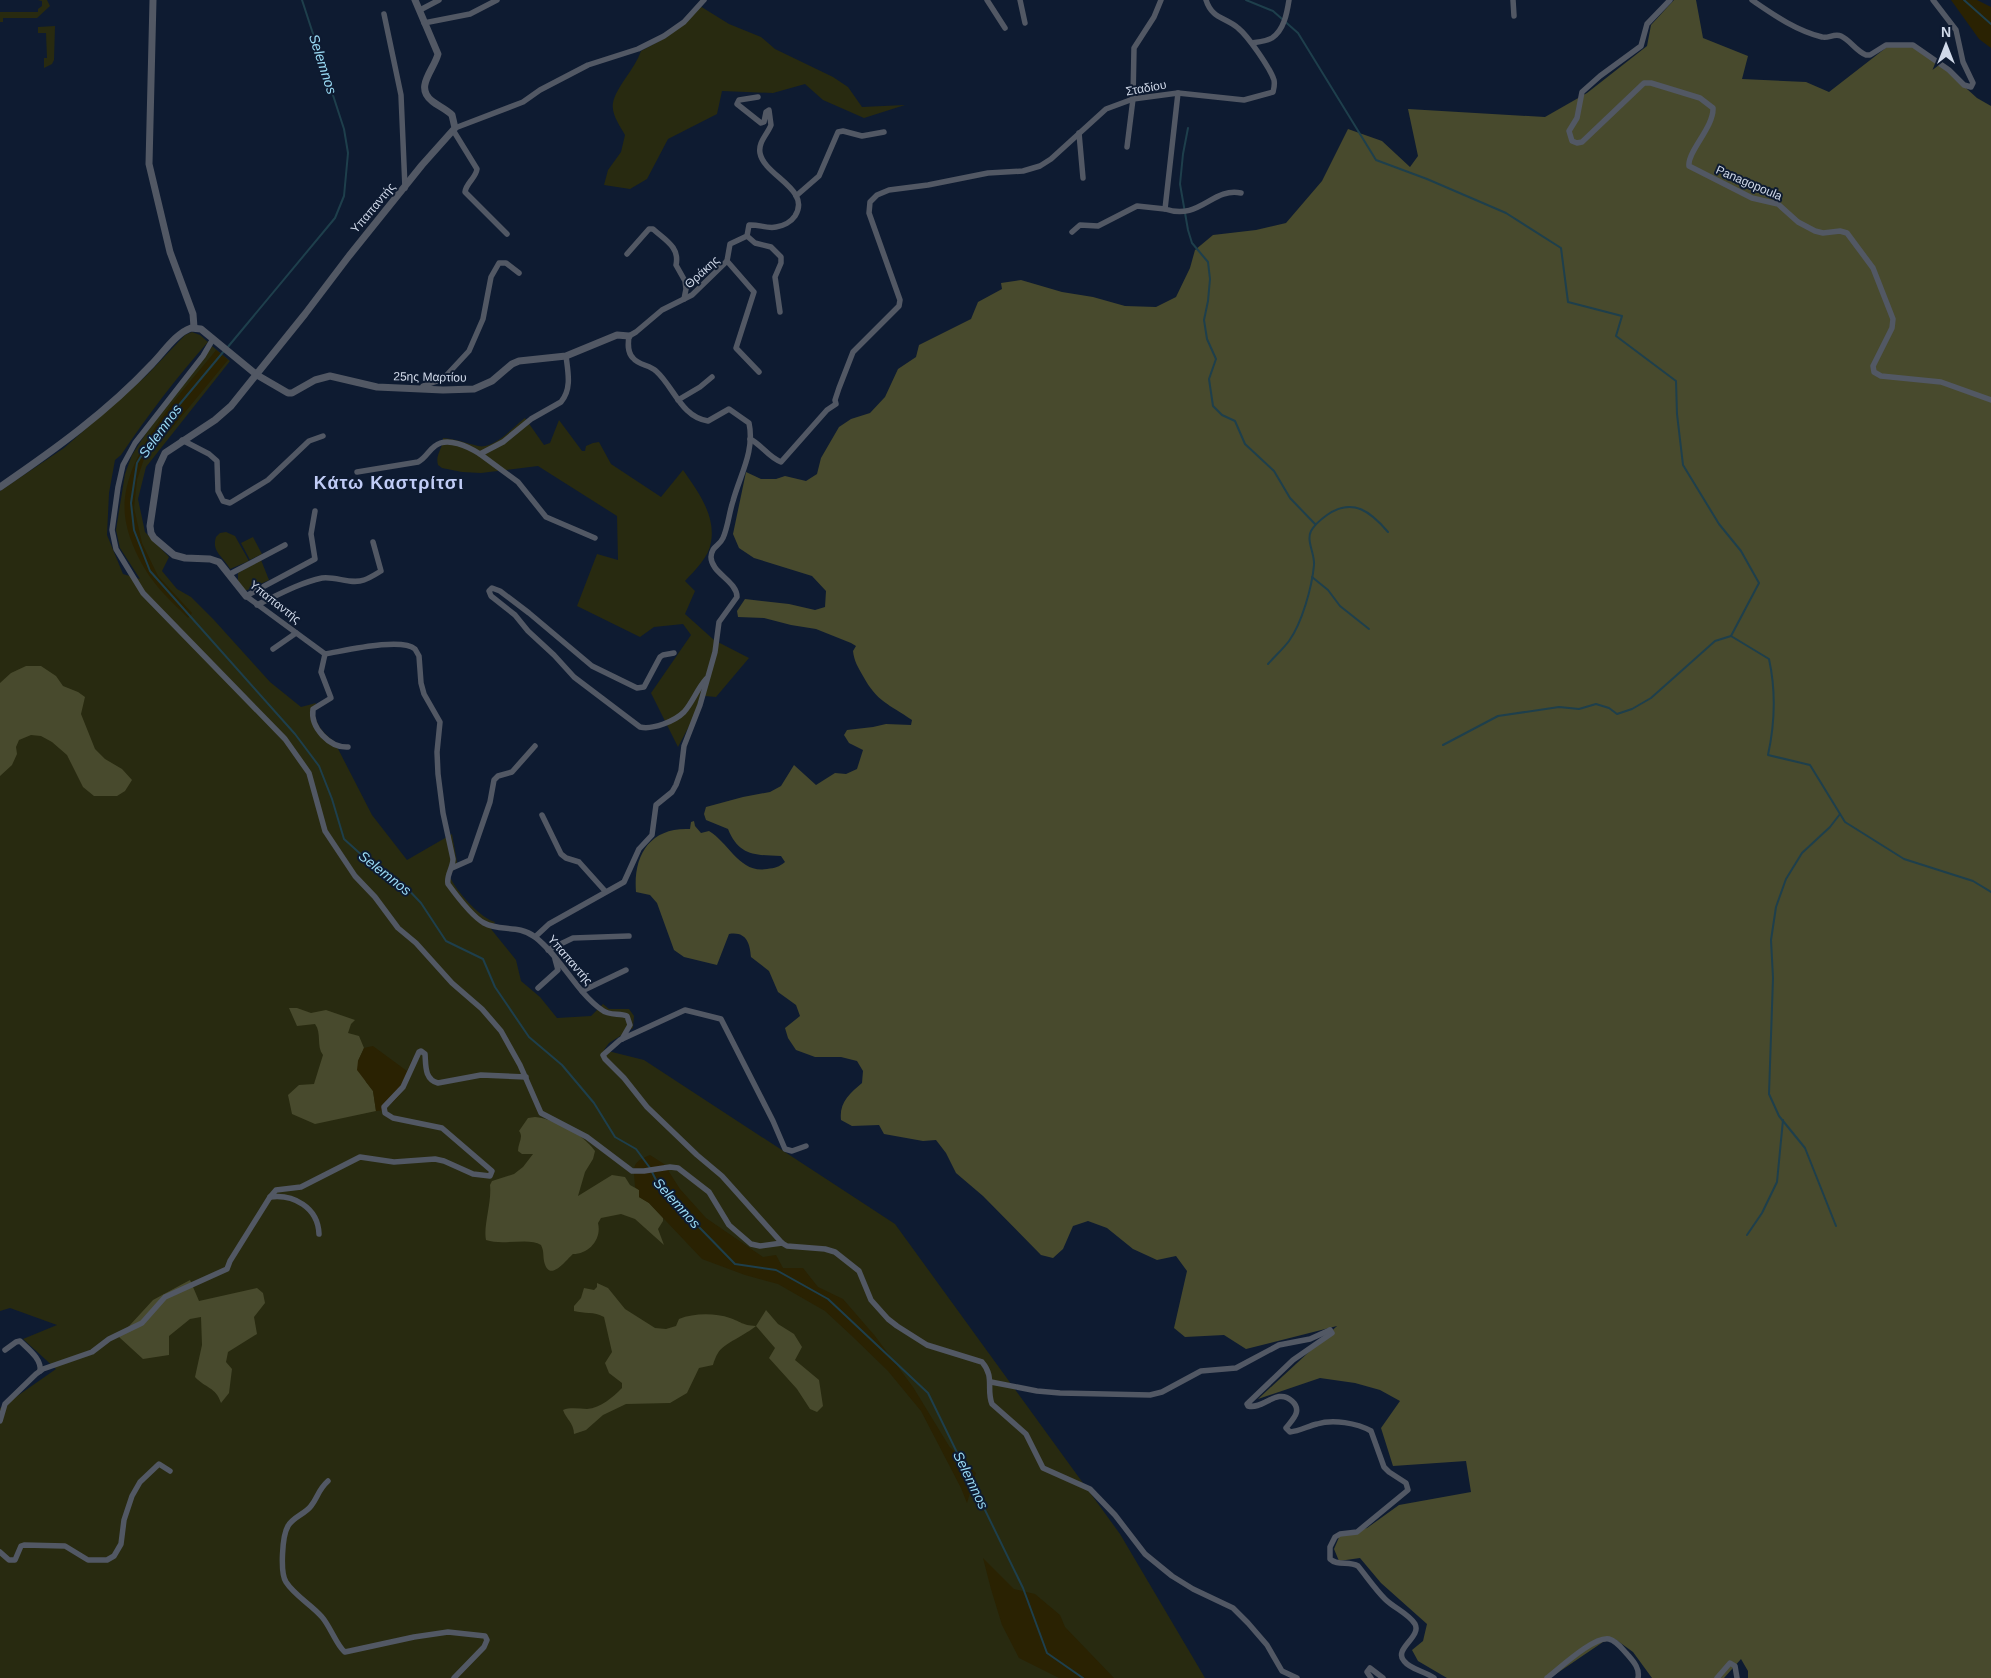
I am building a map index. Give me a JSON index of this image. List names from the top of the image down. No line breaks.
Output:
{"streets":{"street":["Σταδίου","Panagopoula","Υπαπαντής","Θράκης","25ης Μαρτίου"]},"crossings":[["Υπαπαντής","25ης Μαρτίου"],["Θράκης","25ης Μαρτίου"]],"districts":["Κάτω Καστρίτσι"],"water":["Selemnos"],"north":"top"}
